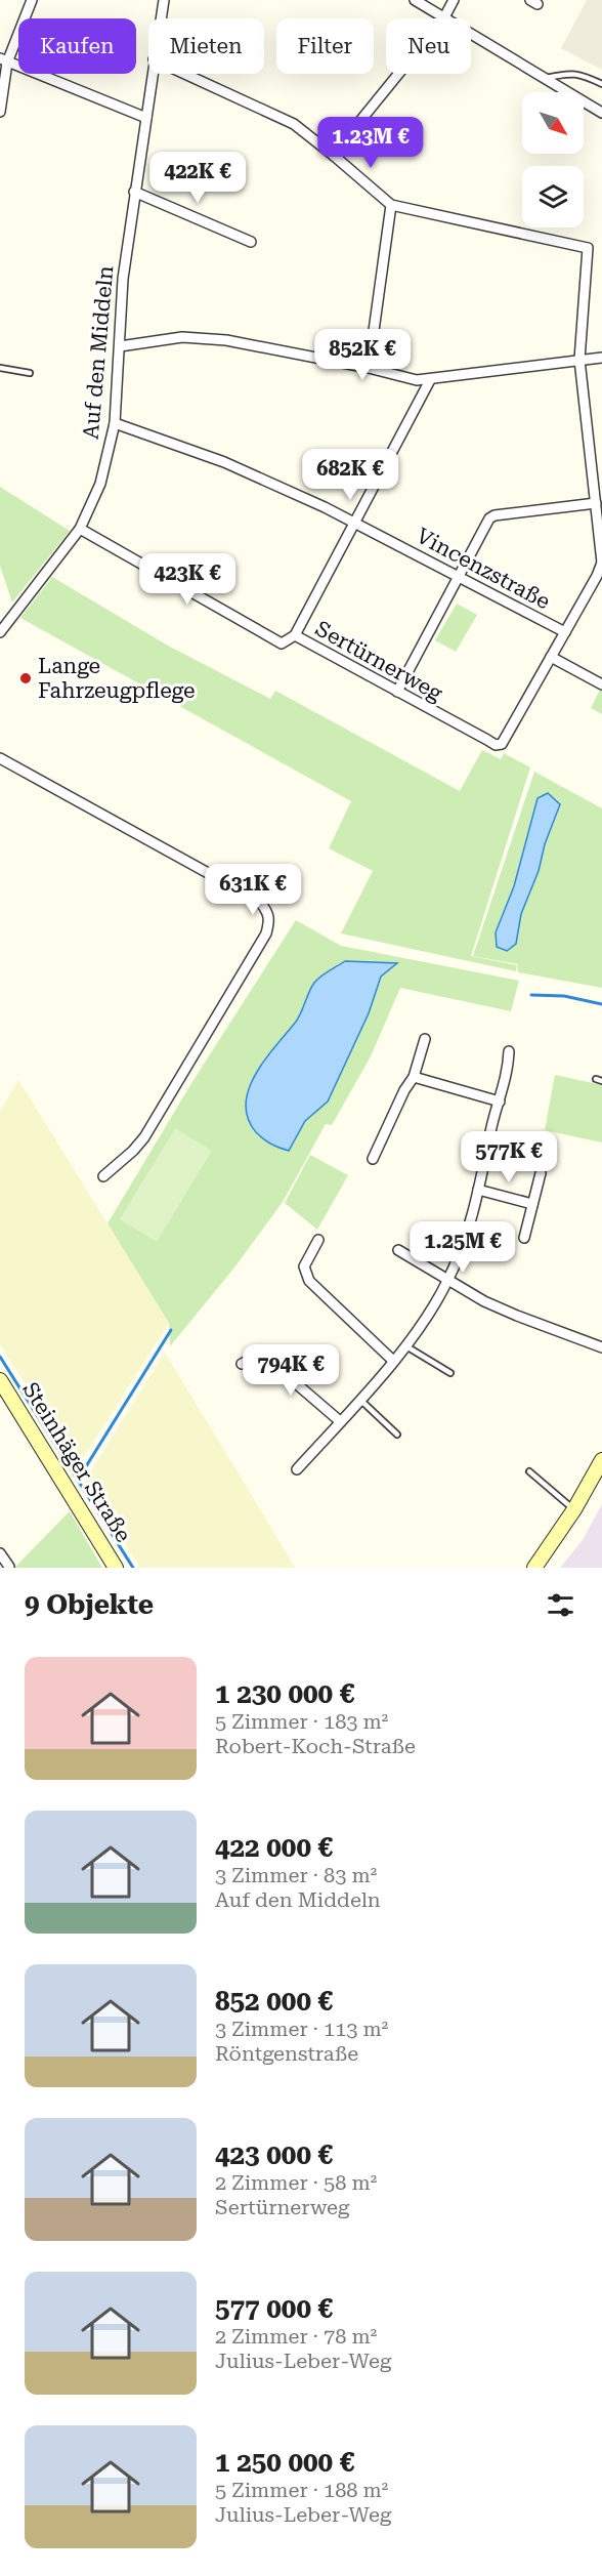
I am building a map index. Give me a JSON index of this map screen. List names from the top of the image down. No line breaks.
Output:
{"streets":{"main road":["Steinhäger Straße"],"street":["Auf den Middeln","Vincenzstraße","Sertürnerweg"]},"crossings":[["Auf den Middeln","Vincenzstraße"],["Auf den Middeln","Sertürnerweg"]],"places":["Lange Fahrzeugpflege"],"north":"bottom right","page":{"chip":["Kaufen","Mieten","Filter","Neu"],"price":["1.23M €","422K €","852K €","682K €","423K €","631K €","577K €","1.25M €","794K €"],"heading":"9 Objekte","list":[{"name":"1 230 000 €","note":"5 Zimmer · 183 m² · Robert-Koch-Straße"},{"name":"422 000 €","note":"3 Zimmer · 83 m² · Auf den Middeln"},{"name":"852 000 €","note":"3 Zimmer · 113 m² · Röntgenstraße"},{"name":"423 000 €","note":"2 Zimmer · 58 m² · Sertürnerweg"},{"name":"577 000 €","note":"2 Zimmer · 78 m² · Julius-Leber-Weg"},{"name":"1 250 000 €","note":"5 Zimmer · 188 m² · Julius-Leber-Weg"}]}}
